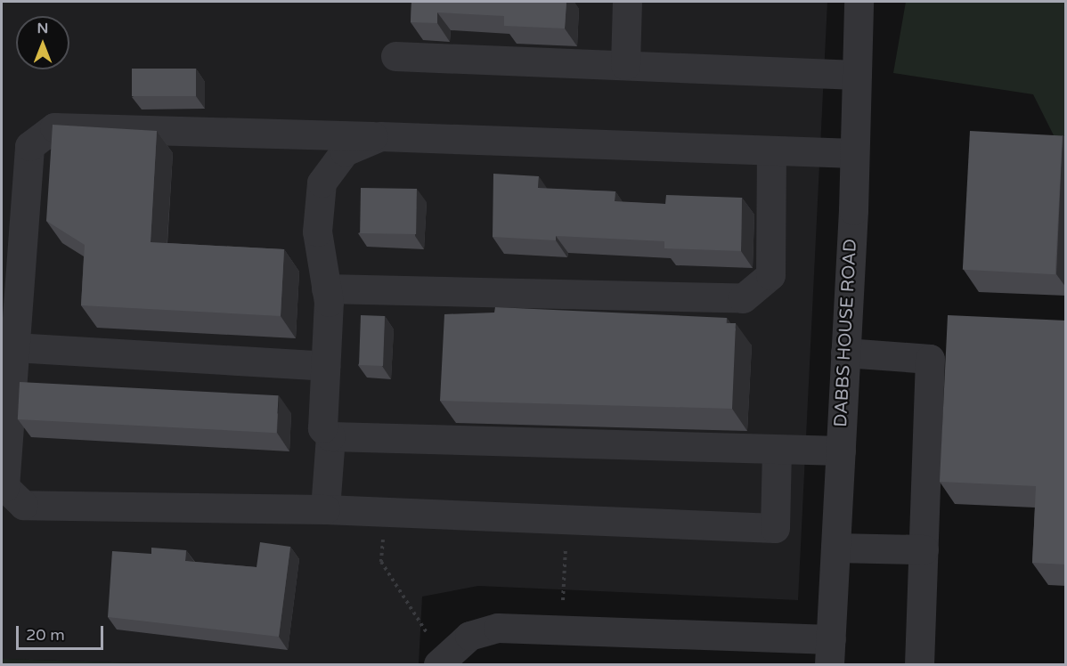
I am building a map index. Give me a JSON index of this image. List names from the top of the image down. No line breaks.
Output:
{"streets":{"street":["DABBS HOUSE ROAD"]},"scale_bar":"20 m","north":"top"}
